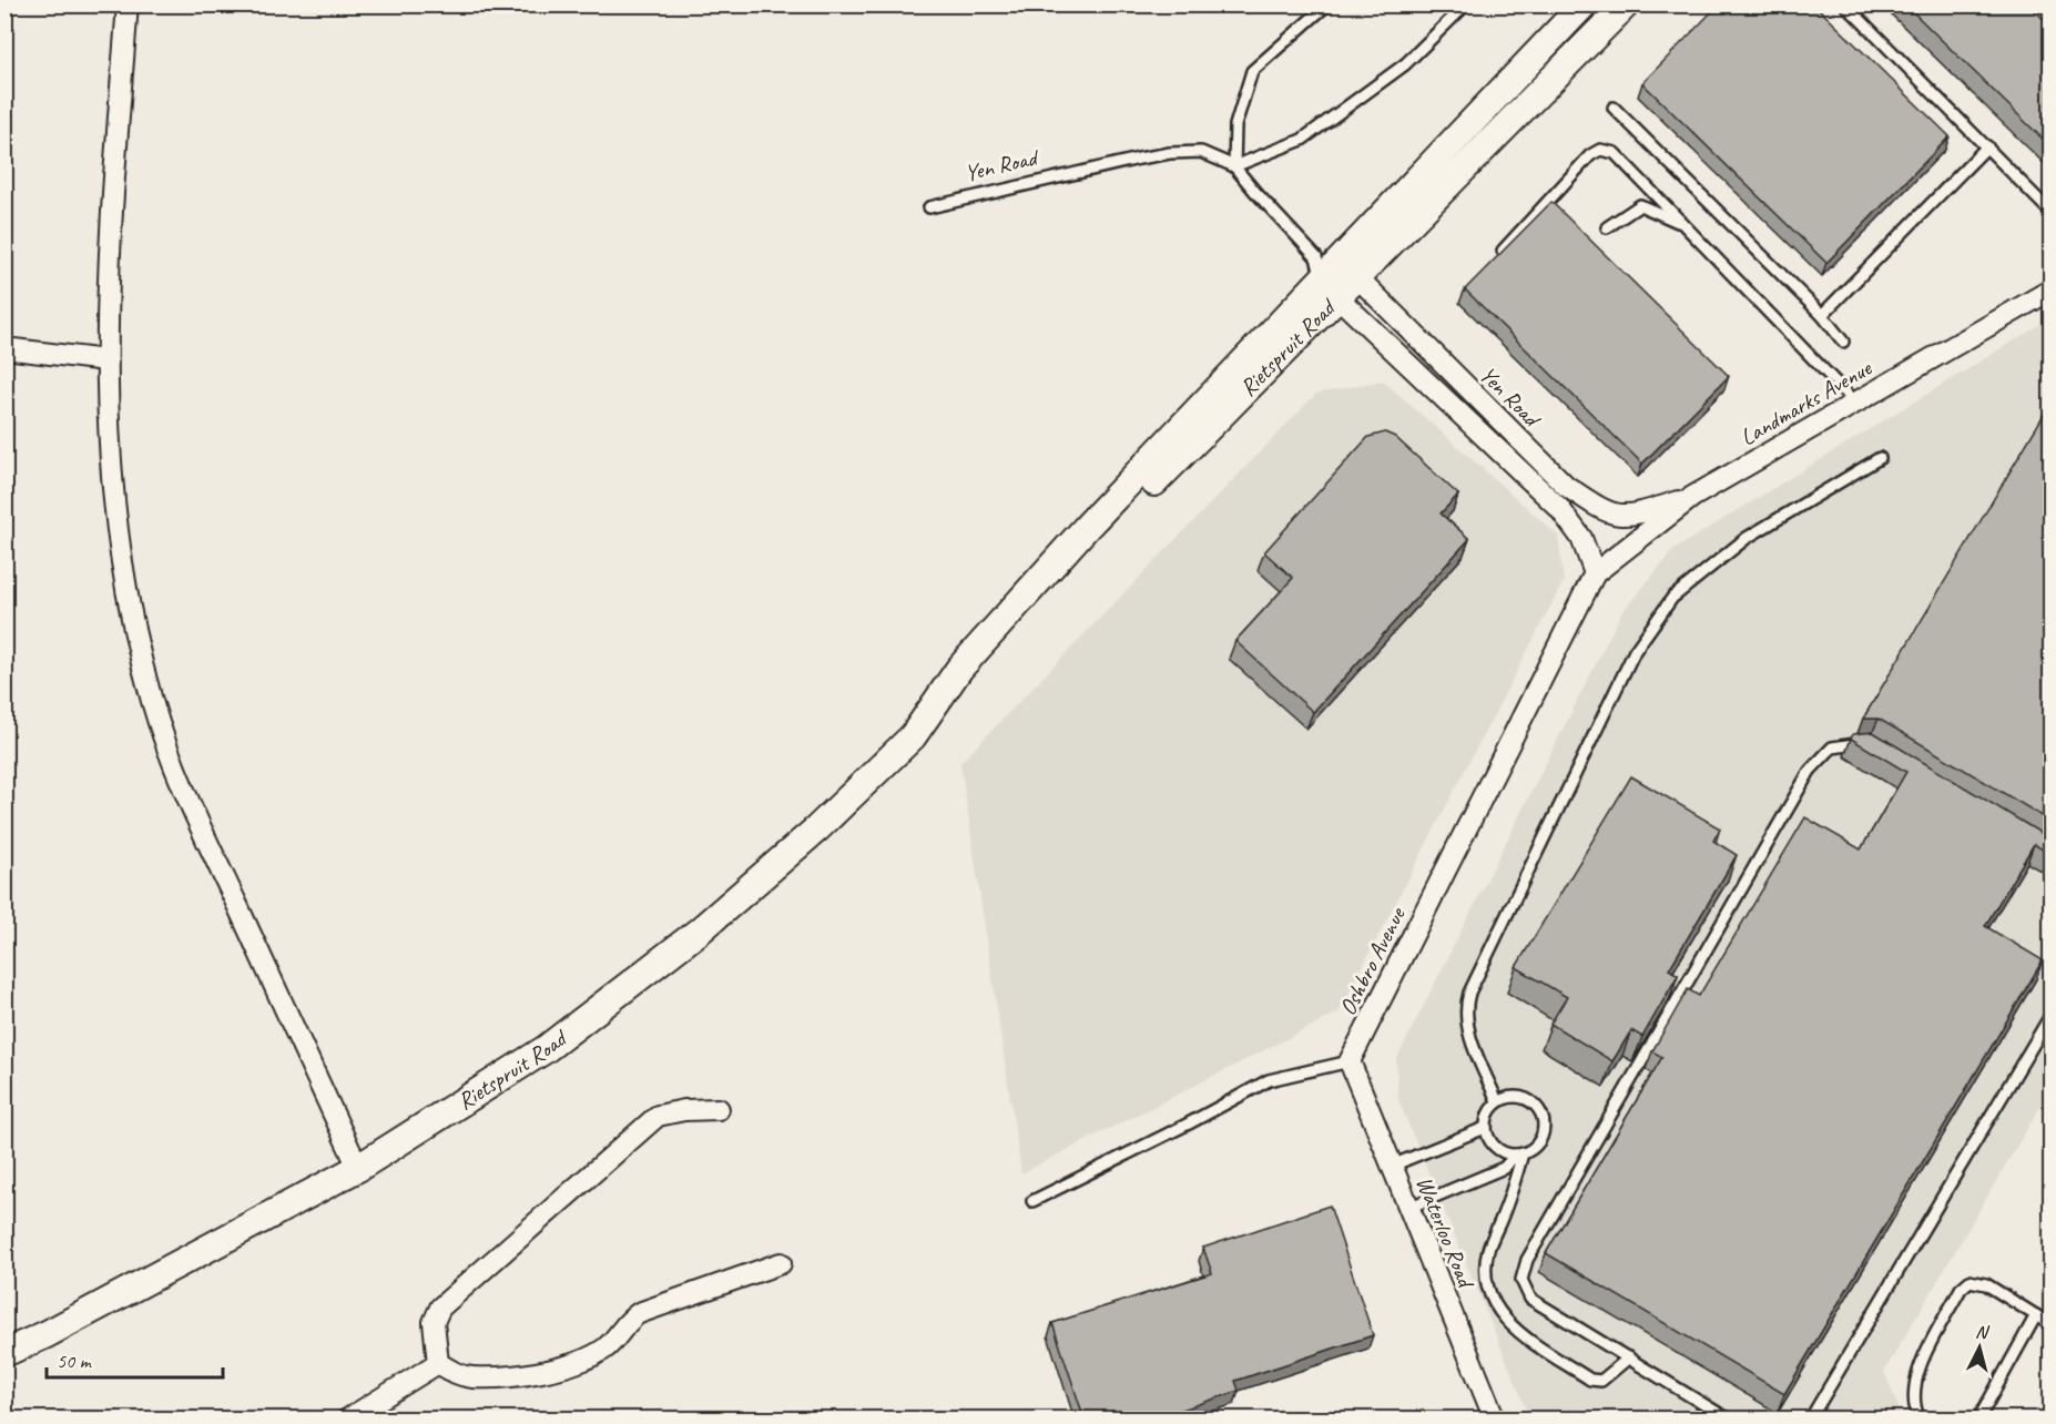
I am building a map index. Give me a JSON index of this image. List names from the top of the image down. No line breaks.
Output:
{"streets":{"street":["Yen Road","Rietspruit Road","Landmarks Avenue","Oshbro Avenue","Waterloo Road"]},"crossings":[["Yen Road","Rietspruit Road"],["Yen Road","Landmarks Avenue"],["Yen Road","Oshbro Avenue"],["Landmarks Avenue","Oshbro Avenue"],["Oshbro Avenue","Waterloo Road"]],"scale_bar":"50 m","north":"top"}
